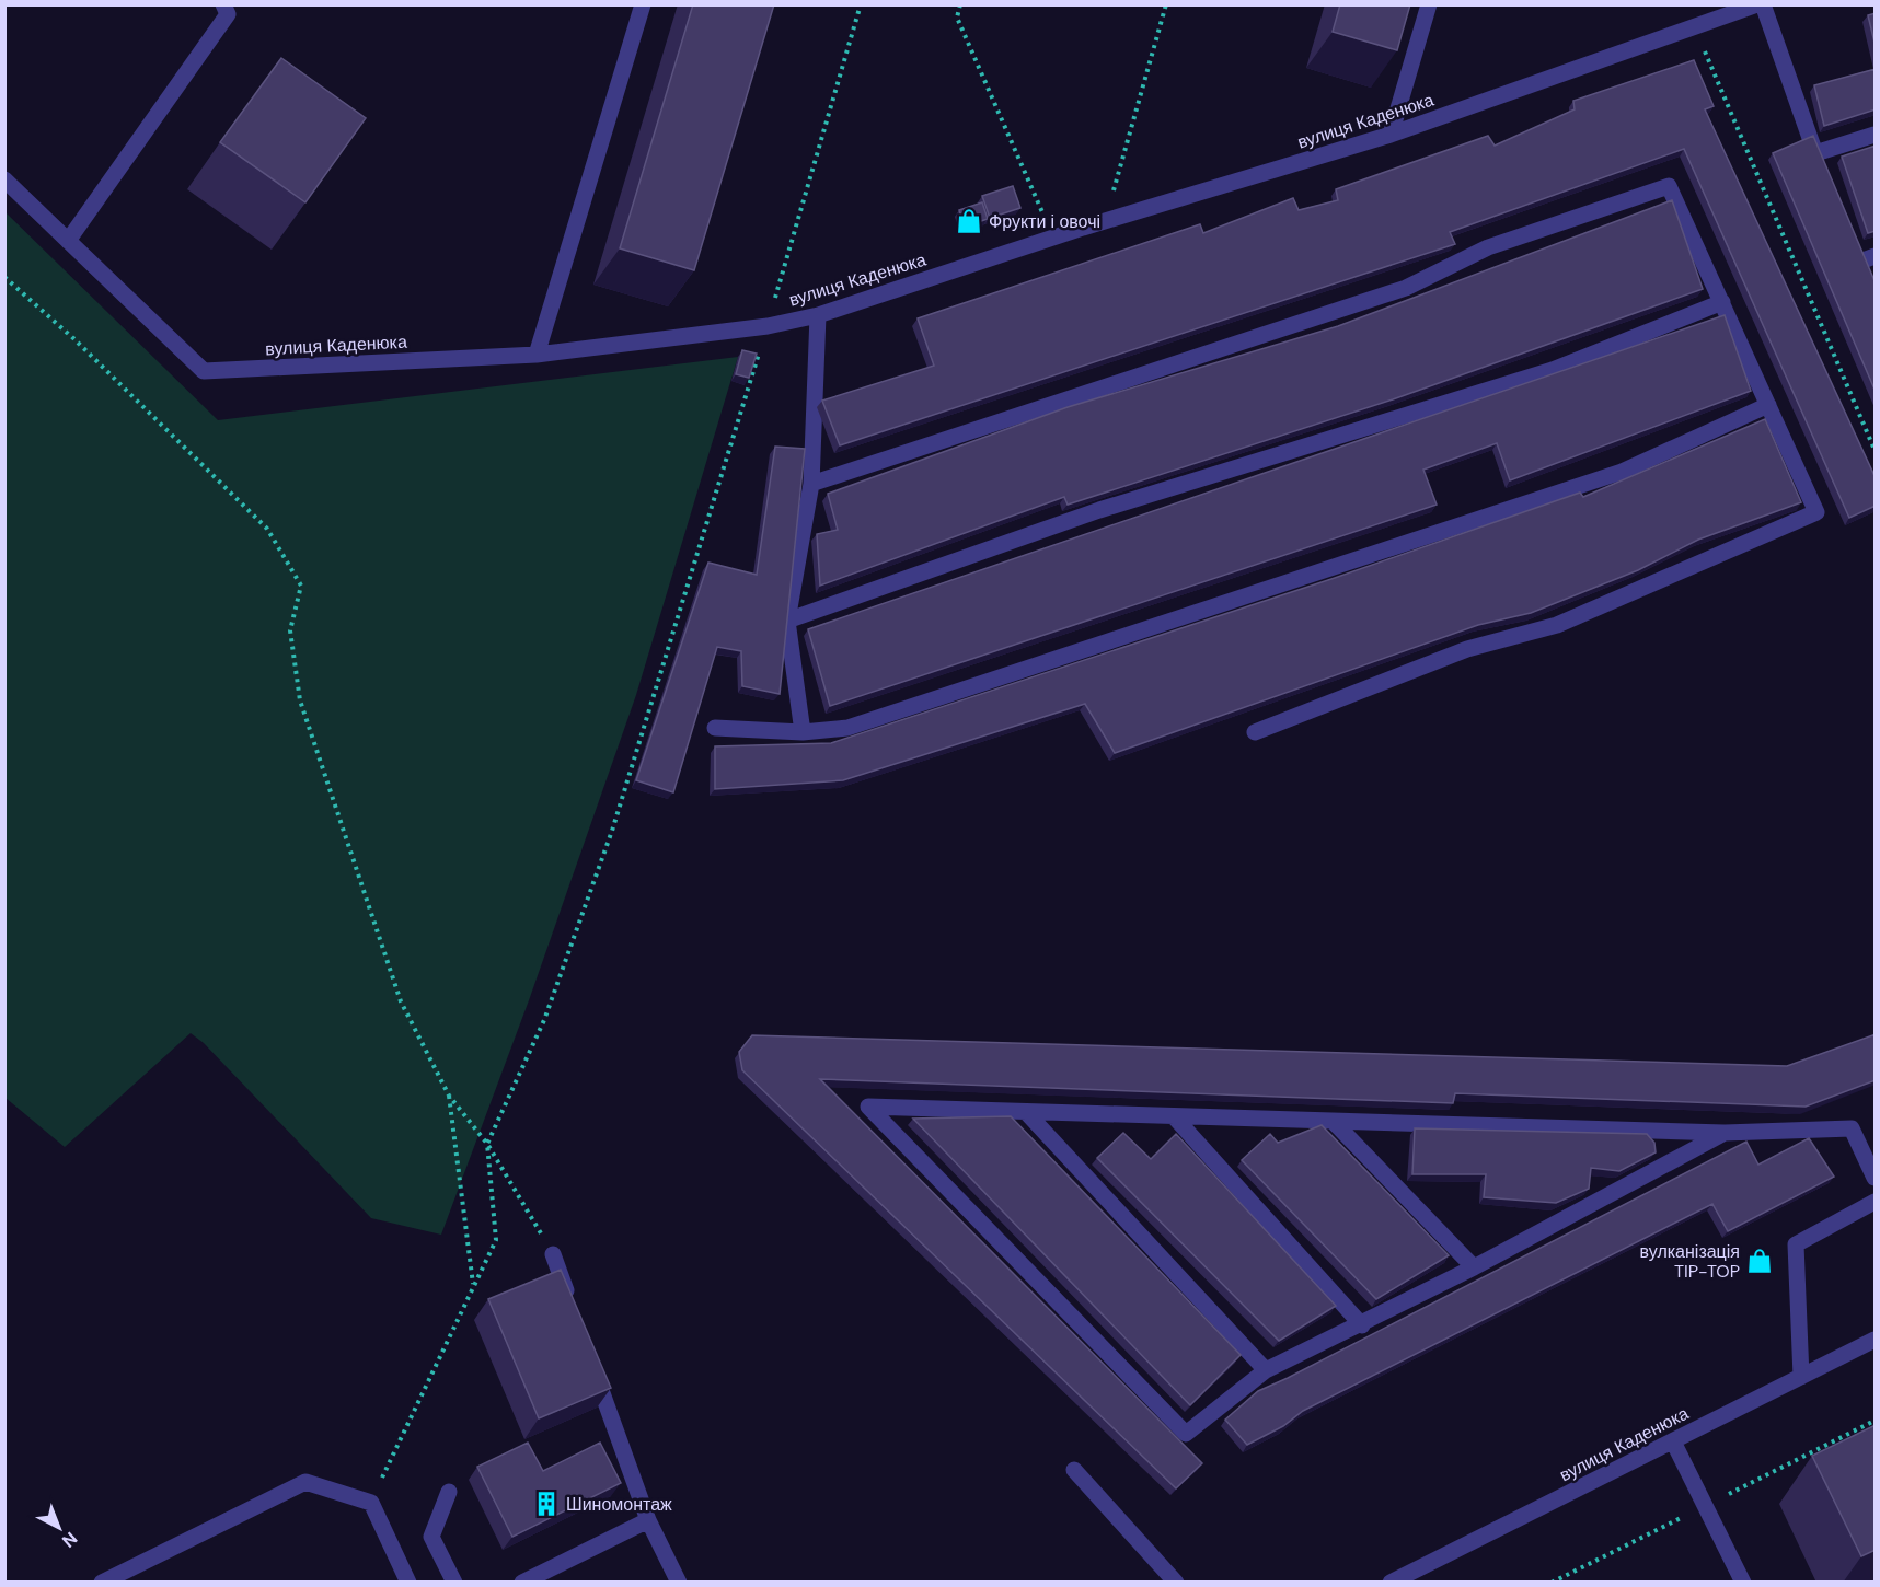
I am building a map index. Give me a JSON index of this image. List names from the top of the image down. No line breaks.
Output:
{"streets":{"street":["вулиця Каденюка"]},"places":{"shop":["Фрукти і овочі","вулканізація TIP-TOP"],"building":["Шиномонтаж"]},"north":"bottom right"}
